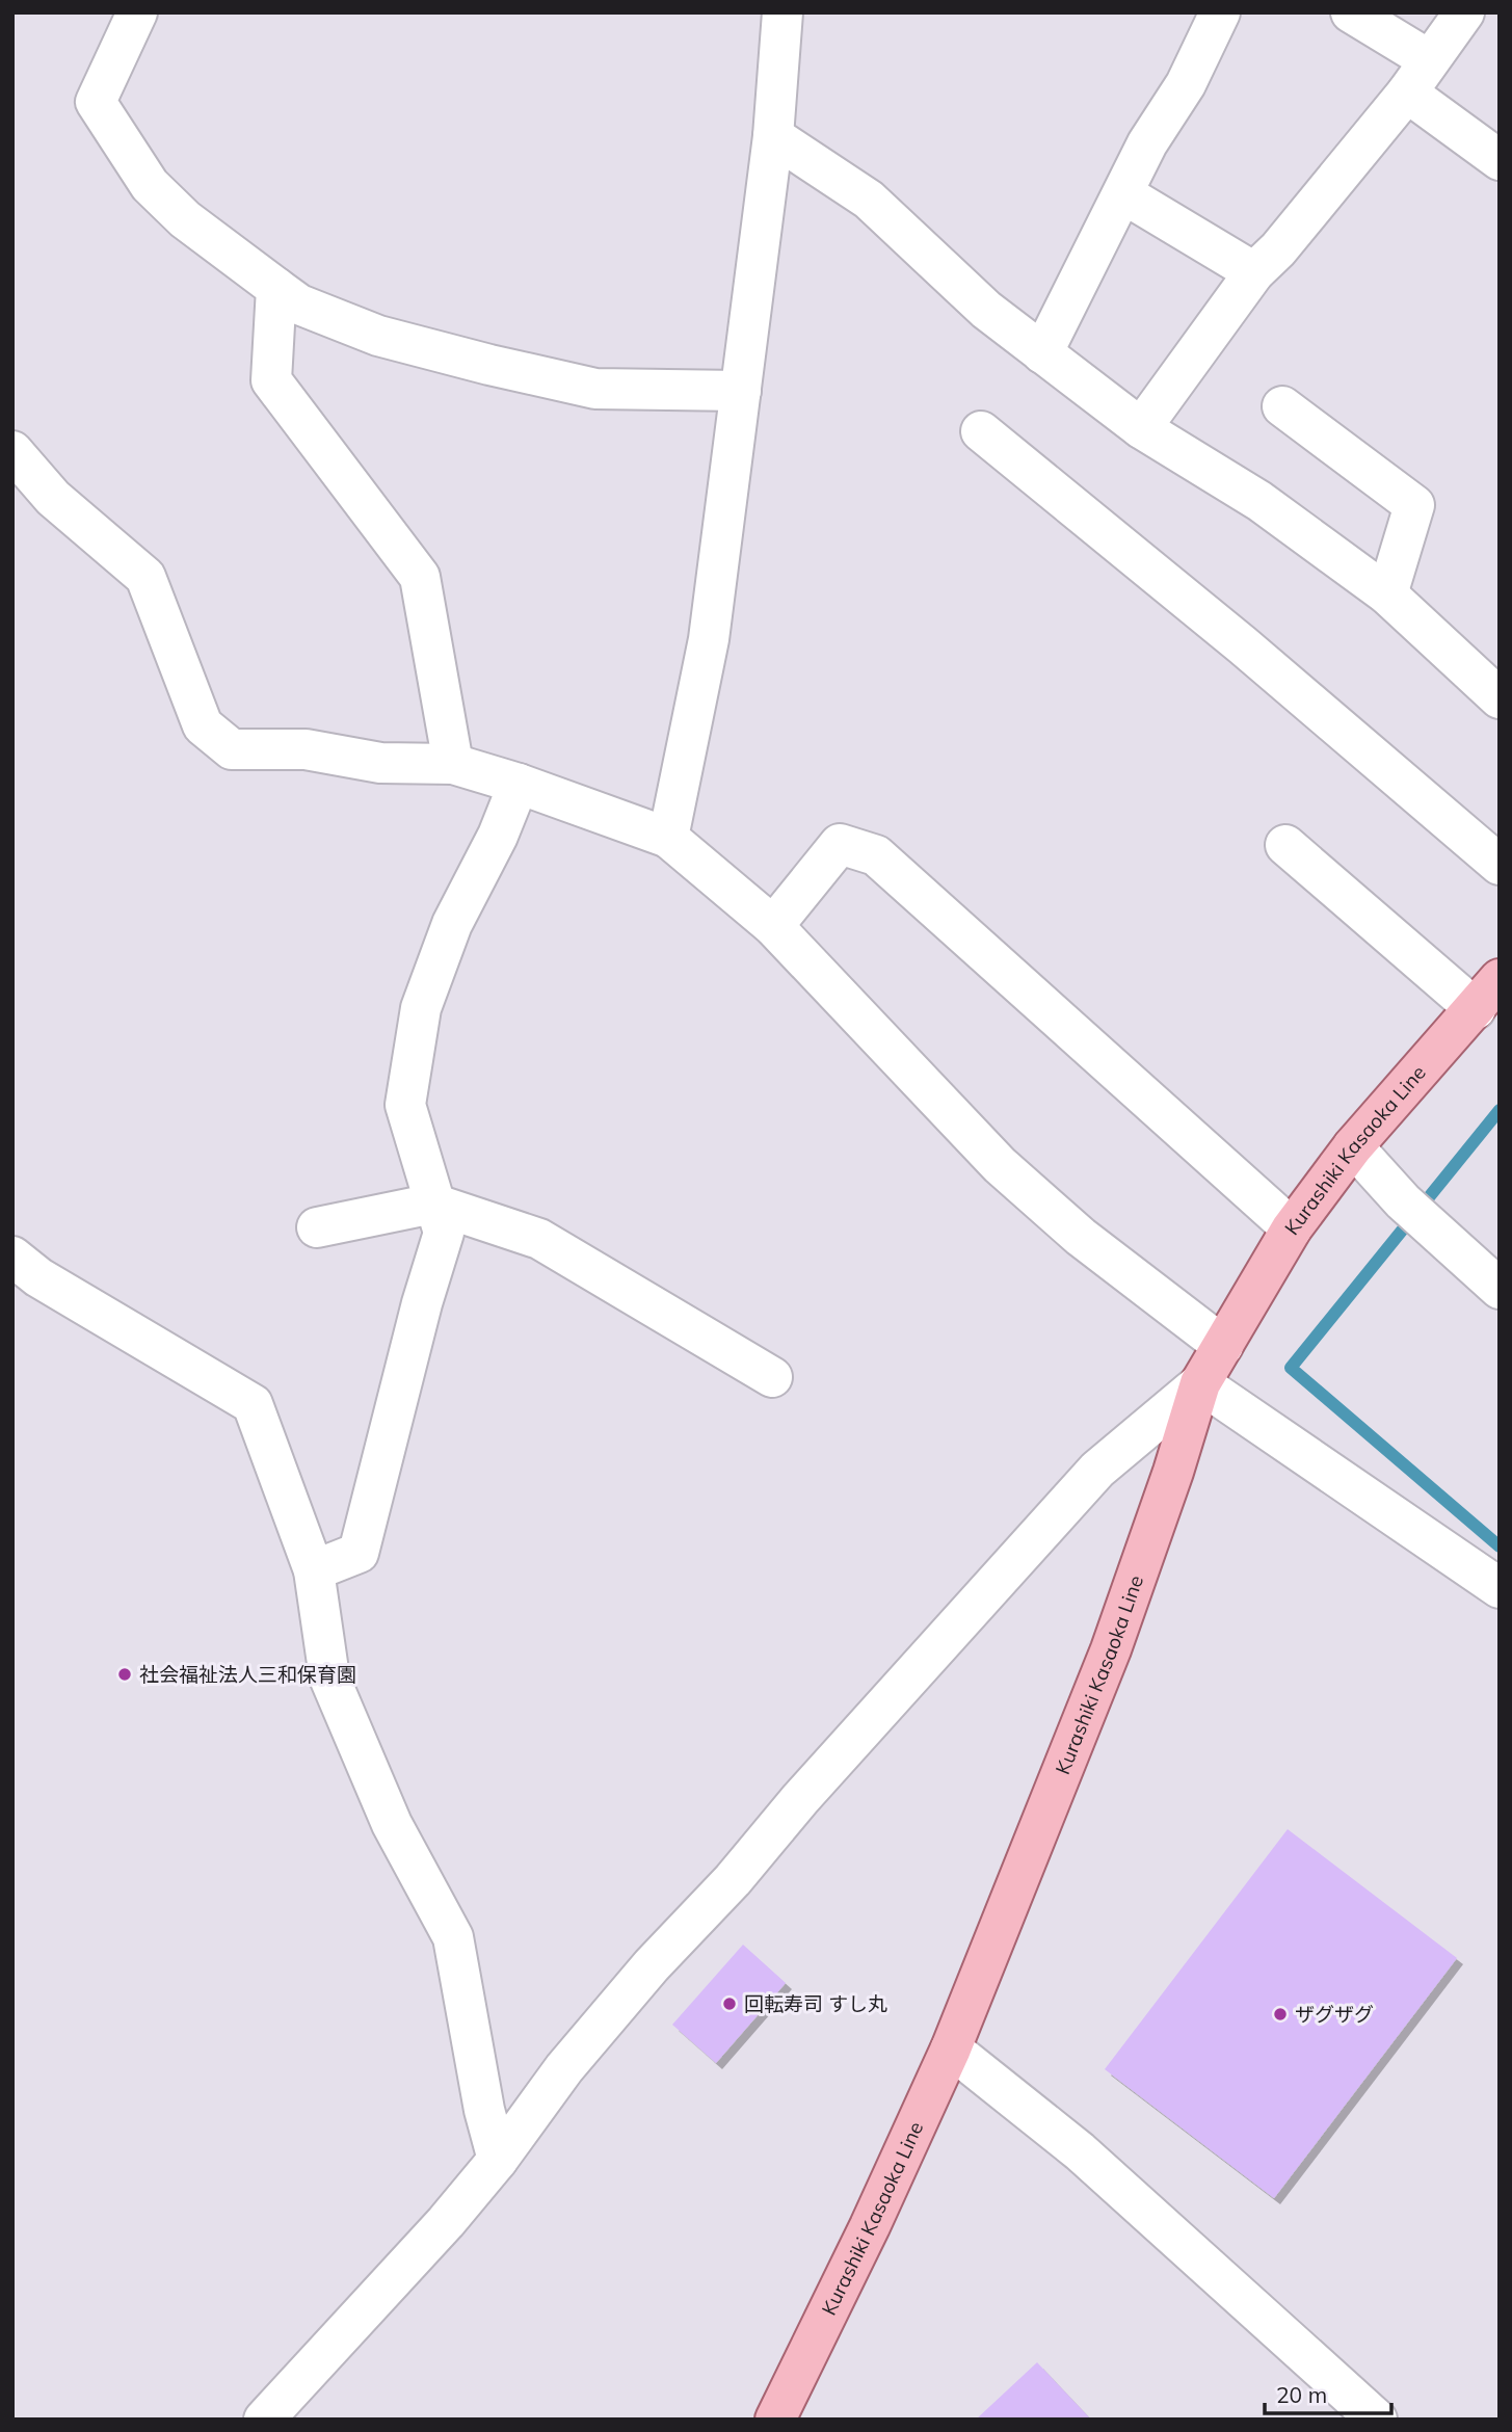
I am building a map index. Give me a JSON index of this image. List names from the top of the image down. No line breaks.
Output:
{"streets":{"main road":["Kurashiki Kasaoka Line"]},"places":["社会福祉法人三和保育園","回転寿司 すし丸","ザグザグ"],"scale_bar":"20 m"}
